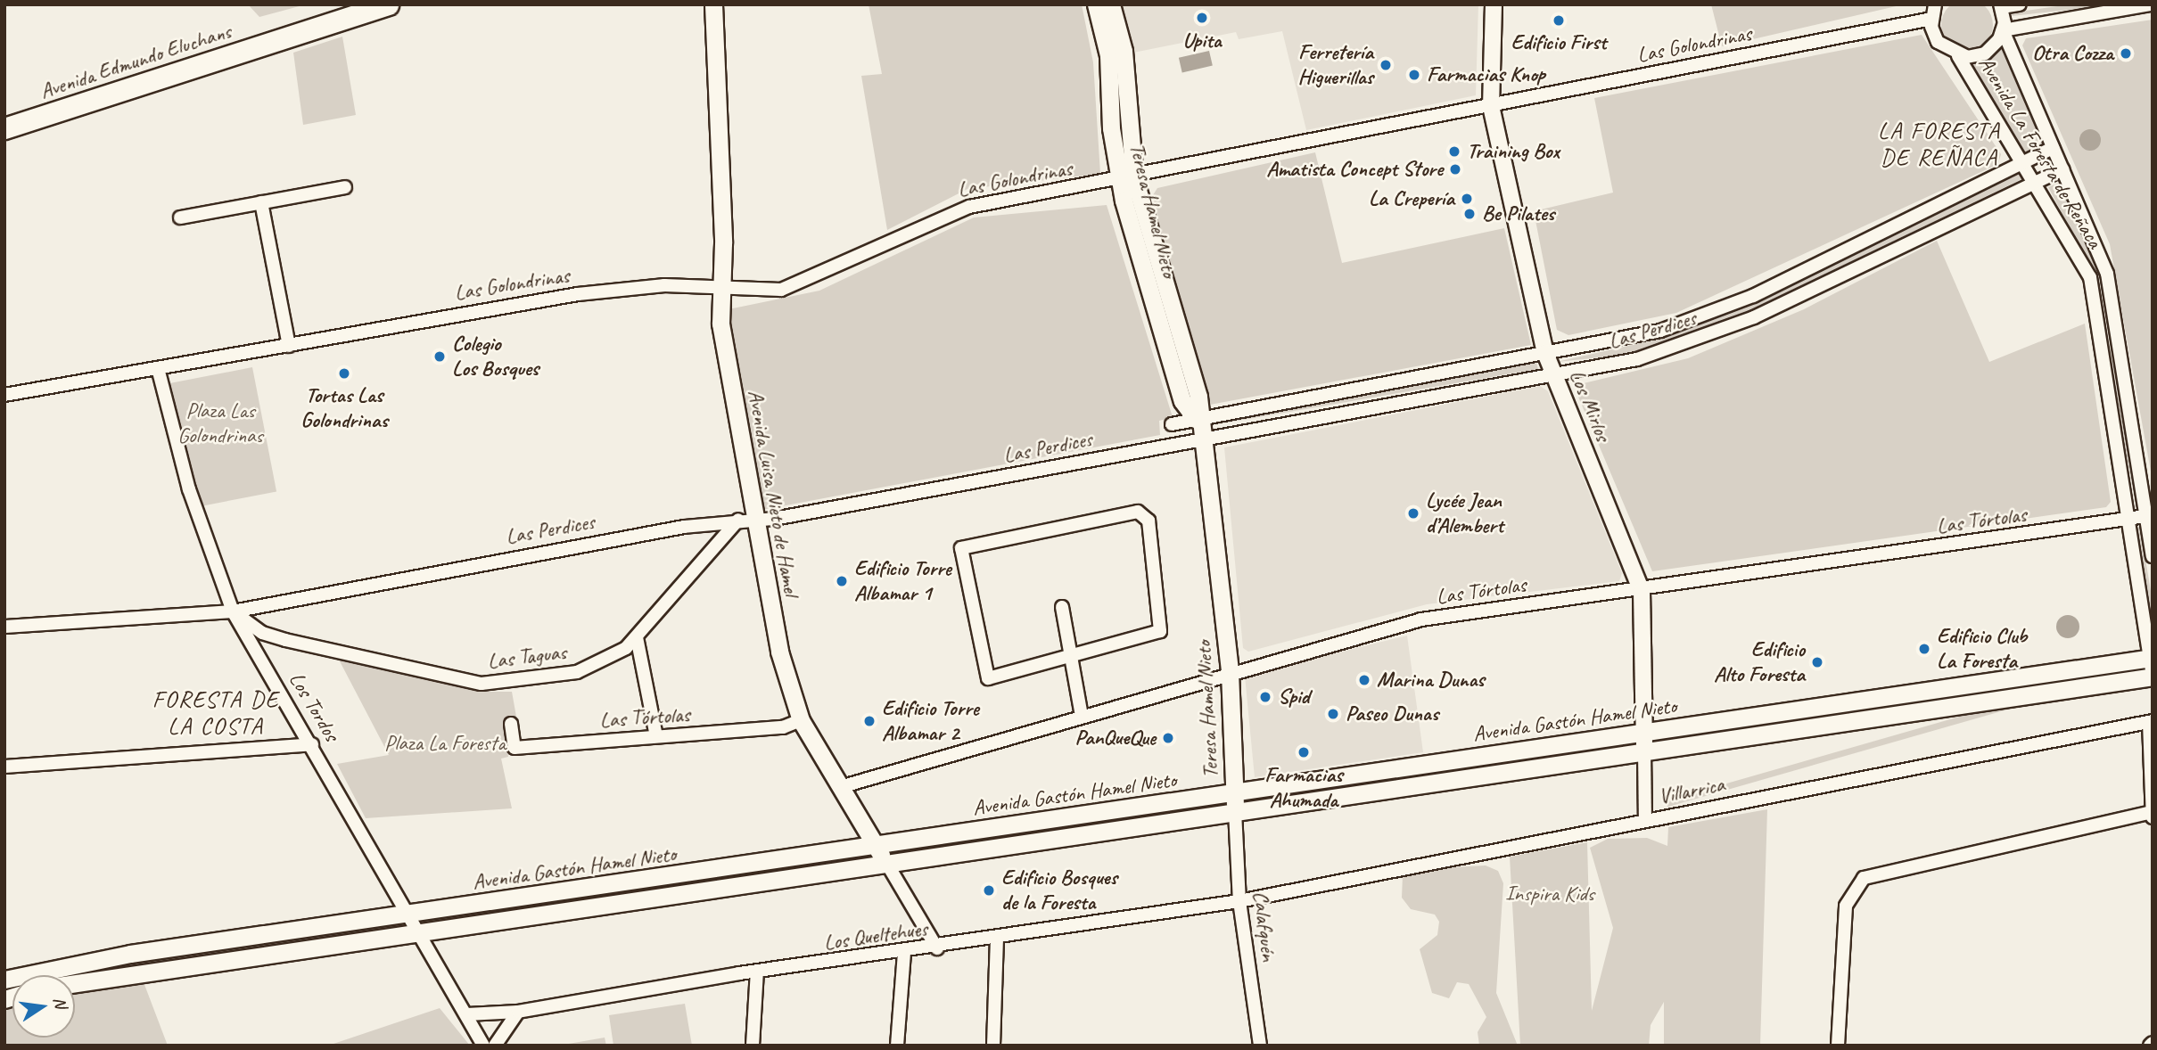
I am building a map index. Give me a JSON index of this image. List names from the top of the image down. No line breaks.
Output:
{"streets":{"main road":["Avenida Edmundo Eluchans","Teresa Hamel Nieto","Avenida Luisa Nieto de Hamel","Avenida Gastón Hamel Nieto"],"street":["Las Golondrinas","Avenida La Foresta de Reñaca","Las Perdices","Los Mirlos","Las Tórtolas","Las Taguas","Los Tordos","Villarrica","Calafquén","Los Queltehues"]},"crossings":[["Las Golondrinas","Avenida La Foresta de Reñaca"],["Las Golondrinas","Teresa Hamel Nieto"],["Las Golondrinas","Los Mirlos"],["Las Golondrinas","Avenida Luisa Nieto de Hamel"],["Las Golondrinas","Los Tordos"],["Avenida La Foresta de Reñaca","Las Perdices"],["Avenida La Foresta de Reñaca","Las Tórtolas"],["Avenida La Foresta de Reñaca","Avenida Gastón Hamel Nieto"],["Teresa Hamel Nieto","Las Perdices"],["Teresa Hamel Nieto","Las Tórtolas"],["Teresa Hamel Nieto","Avenida Gastón Hamel Nieto"],["Teresa Hamel Nieto","Calafquén"],["Las Perdices","Los Mirlos"],["Las Perdices","Avenida Luisa Nieto de Hamel"],["Las Perdices","Las Taguas"],["Las Perdices","Los Tordos"],["Los Mirlos","Las Tórtolas"],["Los Mirlos","Avenida Gastón Hamel Nieto"],["Los Mirlos","Villarrica"],["Avenida Luisa Nieto de Hamel","Las Tórtolas"],["Avenida Luisa Nieto de Hamel","Las Taguas"],["Avenida Luisa Nieto de Hamel","Avenida Gastón Hamel Nieto"],["Avenida Luisa Nieto de Hamel","Los Queltehues"],["Las Taguas","Los Tordos"],["Los Tordos","Avenida Gastón Hamel Nieto"],["Los Tordos","Los Queltehues"],["Avenida Gastón Hamel Nieto","Calafquén"],["Villarrica","Calafquén"],["Villarrica","Los Queltehues"],["Calafquén","Los Queltehues"]],"districts":["LA FORESTA DE REÑACA","FORESTA DE LA COSTA"],"parks":["Plaza Las Golondrinas","Plaza La Foresta","Inspira Kids"],"places":["Upita","Edificio First","Otra Cozza","Ferretería Higuerillas","Farmacias Knop","Training Box","Amatista Concept Store","La Crepería","Be Pilates","Colegio Los Bosques","Tortas Las Golondrinas","Lycée Jean d’Alembert","Edificio Torre Albamar 1","Edificio Club La Foresta","Edificio Alto Foresta","Marina Dunas","Spid","Paseo Dunas","Edificio Torre Albamar 2","PanQueQue","Farmacias Ahumada","Edificio Bosques de la Foresta"],"north":"right"}
